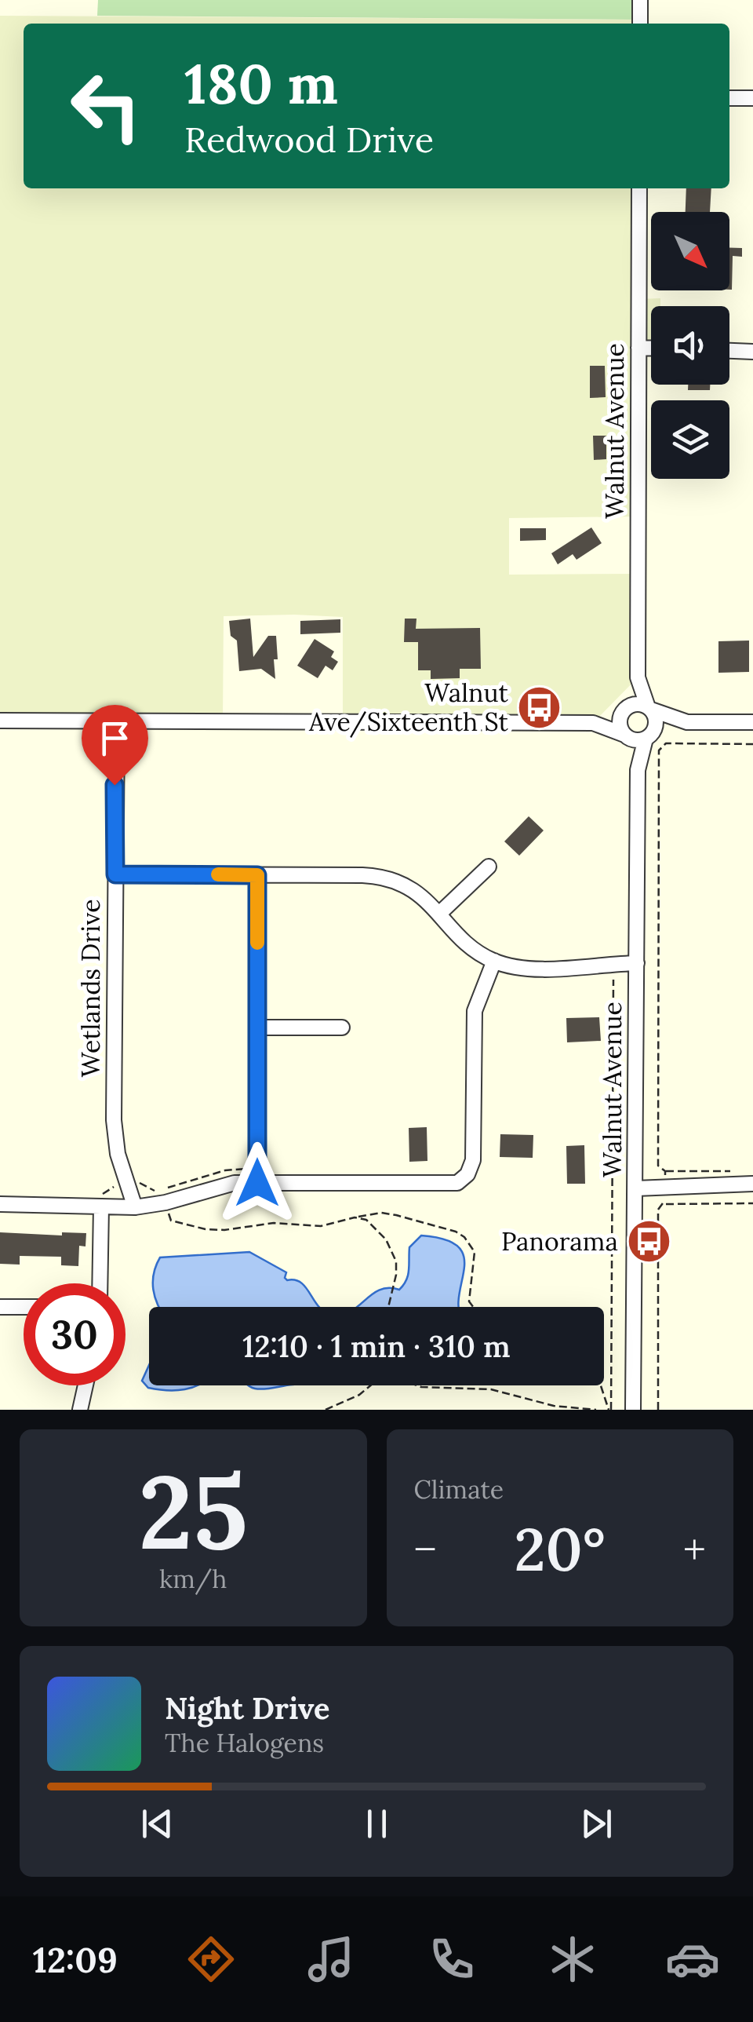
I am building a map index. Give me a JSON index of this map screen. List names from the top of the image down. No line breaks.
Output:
{"streets":{"street":["Walnut Avenue","Wetlands Drive"]},"places":{"bus stop":["Walnut Ave/Sixteenth St","Panorama"]},"north":"bottom right","page":{"turn":["180 m","Redwood Drive"],"limit":"30","trip":"12:10 · 1 min · 310 m","tile":[["25","km/h"],"Climate"],"heat":["−","20°","+"],"song":["Night Drive","The Halogens"],"tabs":"12:09"}}
